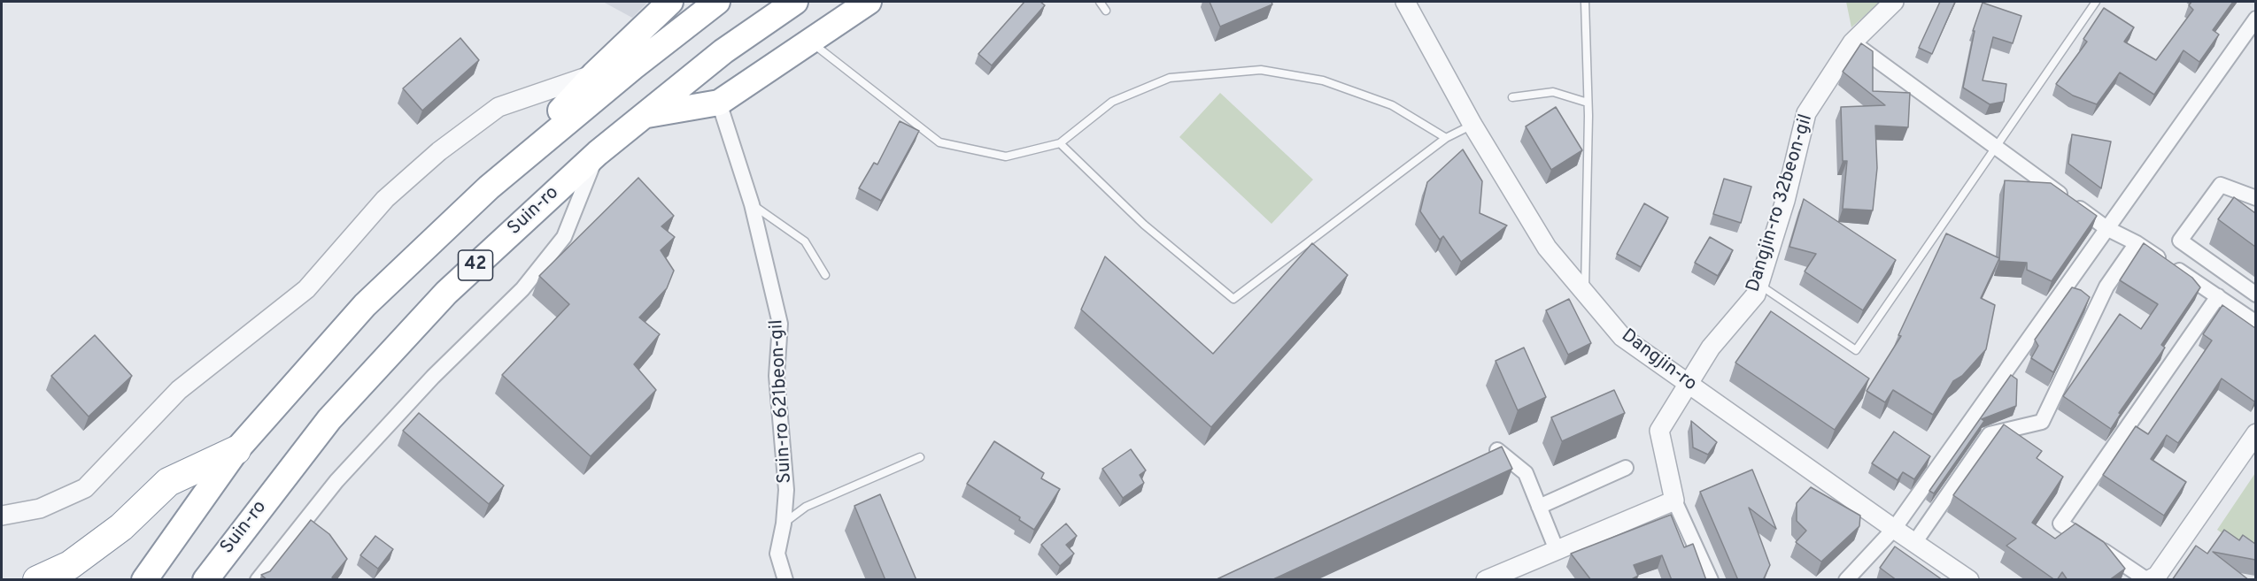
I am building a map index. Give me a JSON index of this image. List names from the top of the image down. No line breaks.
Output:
{"streets":{"highway":["Suin-ro","42"],"street":["Dangjin-ro 32beon-gil","Dangjin-ro","Suin-ro 621beon-gil"]},"crossings":[["Dangjin-ro 32beon-gil","Dangjin-ro"]]}
